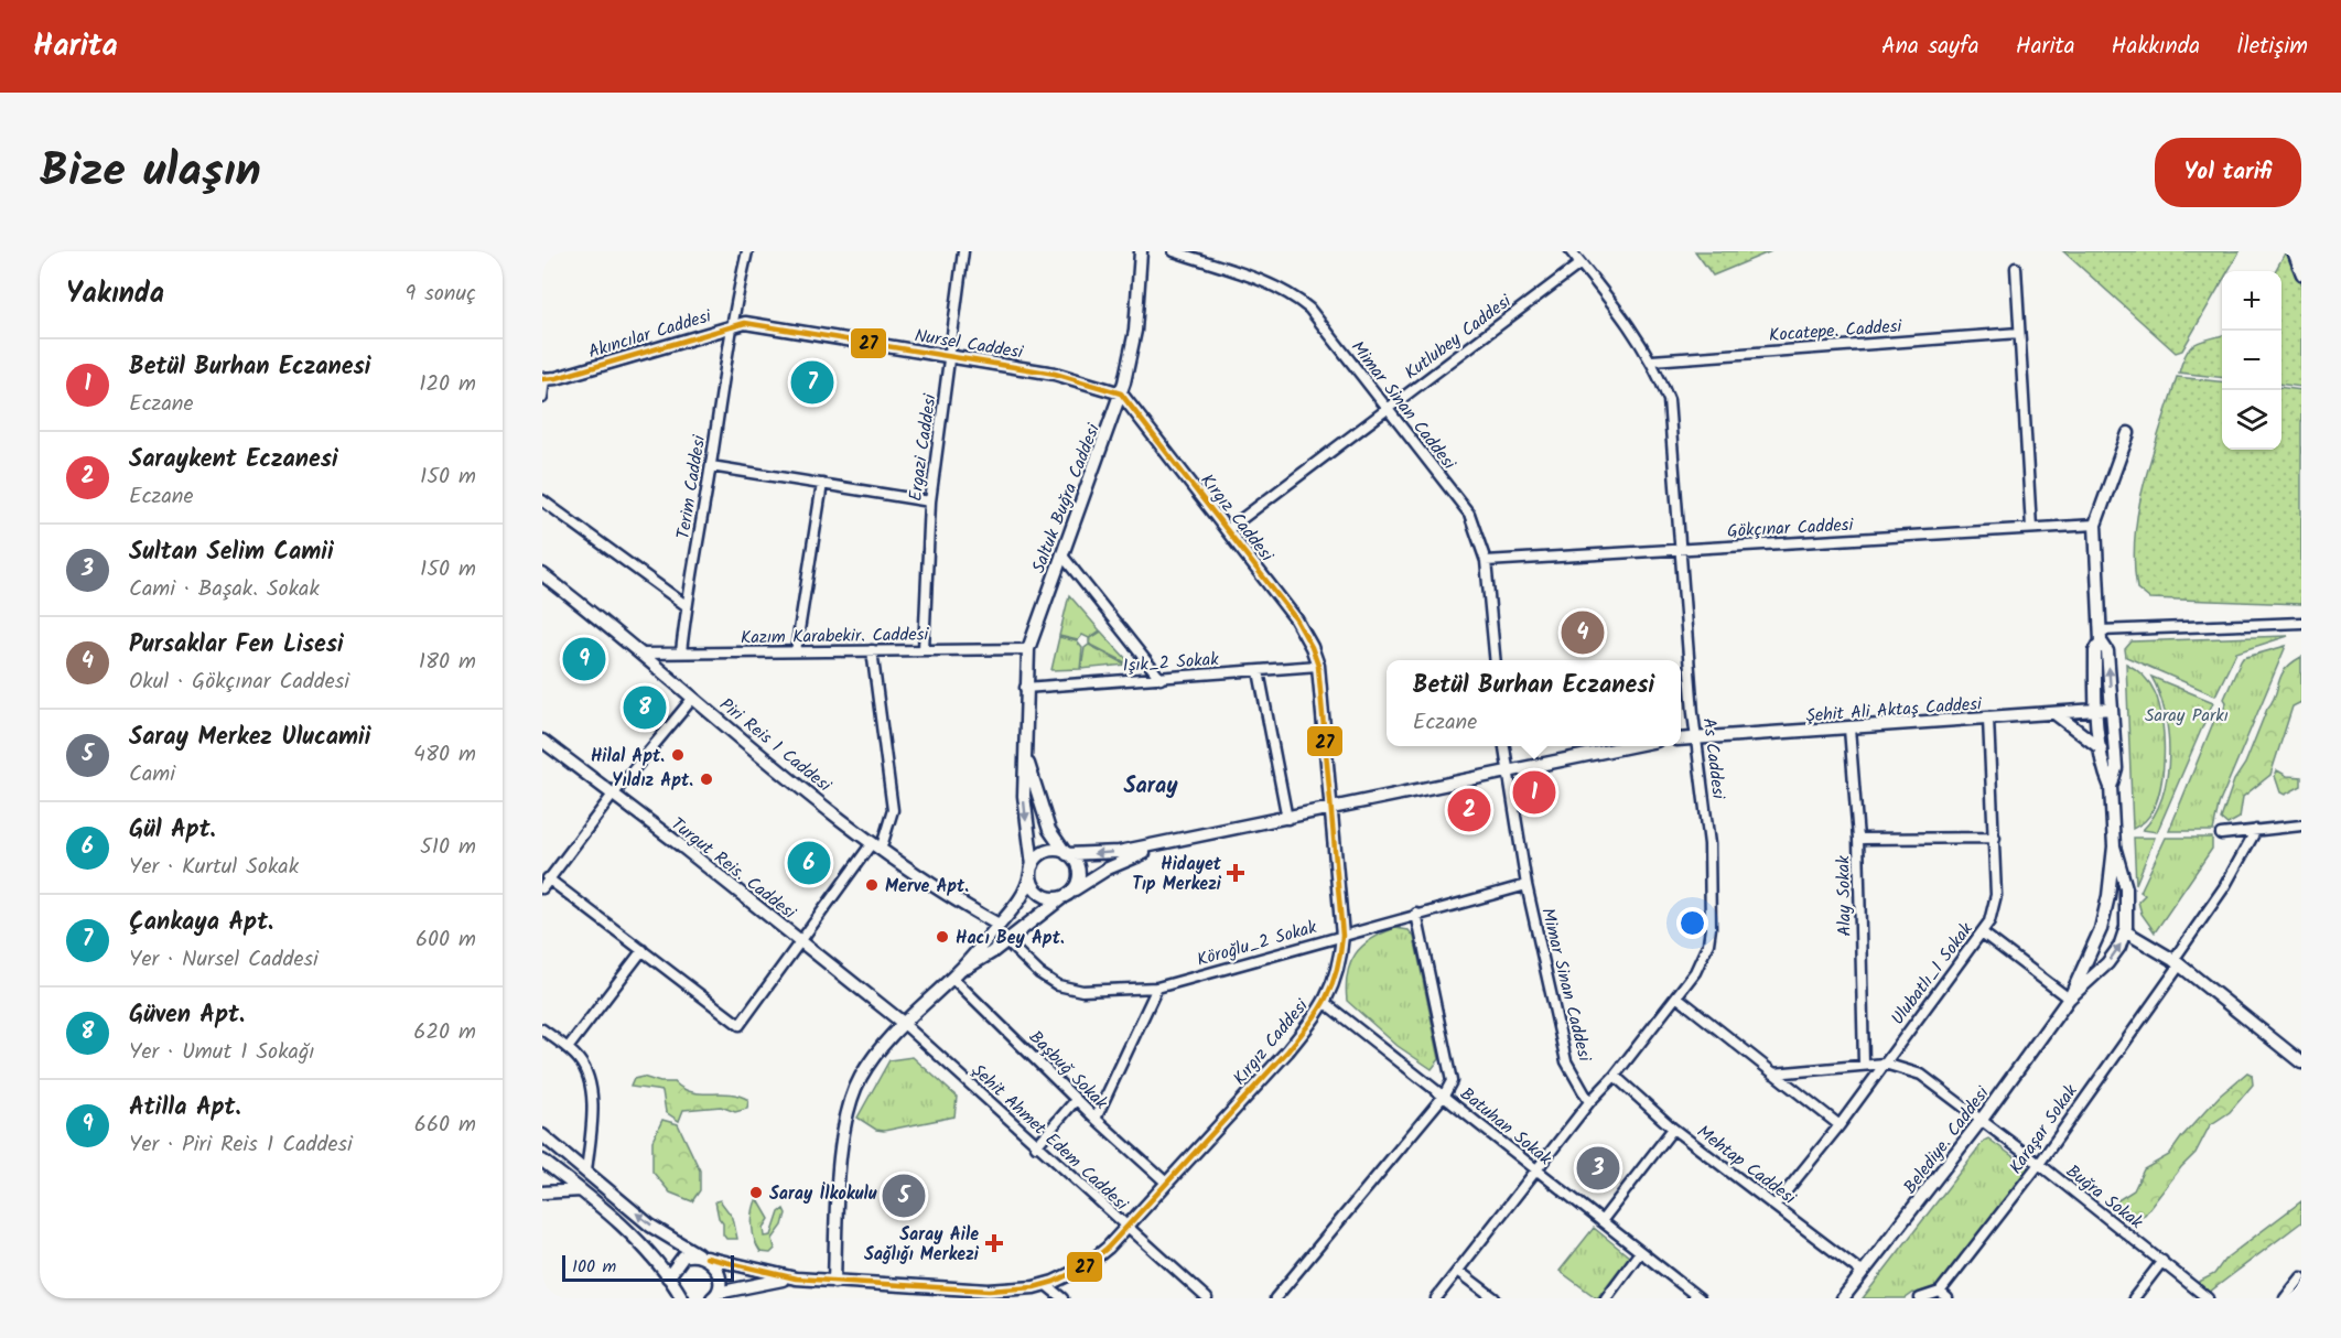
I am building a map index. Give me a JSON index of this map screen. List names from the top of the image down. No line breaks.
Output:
{"streets":{"street":["Kocatepe. Caddesi","Akıncılar Caddesi","Kutlubey Caddesi","Nursel Caddesi","Mimar Sinan Caddesi","Ergazi Caddesi","Terim Caddesi","Saltuk Buğra Caddesi","Kırgız Caddesi","Gökçınar Caddesi","Kazım Karabekir. Caddesi","Işık_2 Sokak","Şehit Ali Aktaş Caddesi","Piri Reis 1 Caddesi","As Caddesi","Turgut Reis. Caddesi","Alay Sokak","Köroğlu_2 Sokak","Ulubatlı_1 Sokak","Başbuğ Sokak","Batuhan Sokak","Karaşar Sokak","Şehit Ahmet Edem Caddesi","Belediye. Caddesi","Mehtap Caddesi","Buğra Sokak"]},"crossings":[["Kocatepe. Caddesi","As Caddesi"],["Akıncılar Caddesi","Nursel Caddesi"],["Akıncılar Caddesi","Terim Caddesi"],["Kutlubey Caddesi","Mimar Sinan Caddesi"],["Kutlubey Caddesi","Kırgız Caddesi"],["Kutlubey Caddesi","As Caddesi"],["Nursel Caddesi","Ergazi Caddesi"],["Nursel Caddesi","Terim Caddesi"],["Nursel Caddesi","Saltuk Buğra Caddesi"],["Nursel Caddesi","Kırgız Caddesi"],["Mimar Sinan Caddesi","Gökçınar Caddesi"],["Mimar Sinan Caddesi","As Caddesi"],["Mimar Sinan Caddesi","Köroğlu_2 Sokak"],["Ergazi Caddesi","Kazım Karabekir. Caddesi"],["Terim Caddesi","Kazım Karabekir. Caddesi"],["Saltuk Buğra Caddesi","Kırgız Caddesi"],["Saltuk Buğra Caddesi","Kazım Karabekir. Caddesi"],["Saltuk Buğra Caddesi","Işık_2 Sokak"],["Kırgız Caddesi","Işık_2 Sokak"],["Kırgız Caddesi","Köroğlu_2 Sokak"],["Kırgız Caddesi","Başbuğ Sokak"],["Kırgız Caddesi","Batuhan Sokak"],["Kırgız Caddesi","Şehit Ahmet Edem Caddesi"],["Gökçınar Caddesi","As Caddesi"],["Kazım Karabekir. Caddesi","Piri Reis 1 Caddesi"],["Şehit Ali Aktaş Caddesi","As Caddesi"],["Şehit Ali Aktaş Caddesi","Alay Sokak"],["Şehit Ali Aktaş Caddesi","Ulubatlı_1 Sokak"],["As Caddesi","Mehtap Caddesi"],["Turgut Reis. Caddesi","Şehit Ahmet Edem Caddesi"],["Alay Sokak","Buğra Sokak"],["Ulubatlı_1 Sokak","Mehtap Caddesi"],["Ulubatlı_1 Sokak","Buğra Sokak"],["Karaşar Sokak","Buğra Sokak"],["Belediye. Caddesi","Mehtap Caddesi"],["Belediye. Caddesi","Buğra Sokak"]],"districts":["Saray"],"parks":["Saray Parkı"],"places":{"other":["Hilal Apt.","Yıldız Apt.","Merve Apt.","Hacı Bey Apt.","Saray İlkokulu"],"health":["Hidayet Tıp Merkezi","Saray Aile Sağlığı Merkezi"]},"lines":["transit line 27"],"scale_bar":"100 m","page":{"header":"Harita","nav":["Ana sayfa","Harita","Hakkında","İletişim"],"title":"Bize ulaşın","buttons":"Yol tarifi","heading":["Yakında","9 sonuç"],"map_buttons":["+","−"],"list":[{"mark":"1","name":"Betül Burhan Eczanesi","note":"Eczane","value":"120 m"},{"mark":"2","name":"Saraykent Eczanesi","note":"Eczane","value":"150 m"},{"mark":"3","name":"Sultan Selim Camii","note":"Cami · Başak. Sokak","value":"150 m"},{"mark":"4","name":"Pursaklar Fen Lisesi","note":"Okul · Gökçınar Caddesi","value":"180 m"},{"mark":"5","name":"Saray Merkez Ulucamii","note":"Cami","value":"480 m"},{"mark":"6","name":"Gül Apt.","note":"Yer · Kurtul Sokak","value":"510 m"},{"mark":"7","name":"Çankaya Apt.","note":"Yer · Nursel Caddesi","value":"600 m"},{"mark":"8","name":"Güven Apt.","note":"Yer · Umut 1 Sokağı","value":"620 m"},{"mark":"9","name":"Atilla Apt.","note":"Yer · Piri Reis 1 Caddesi","value":"660 m"}],"pins":["7","4","9","8","1","2","6","3","5"],"popup":["Betül Burhan Eczanesi","Eczane"],"scale":"100 m"}}
